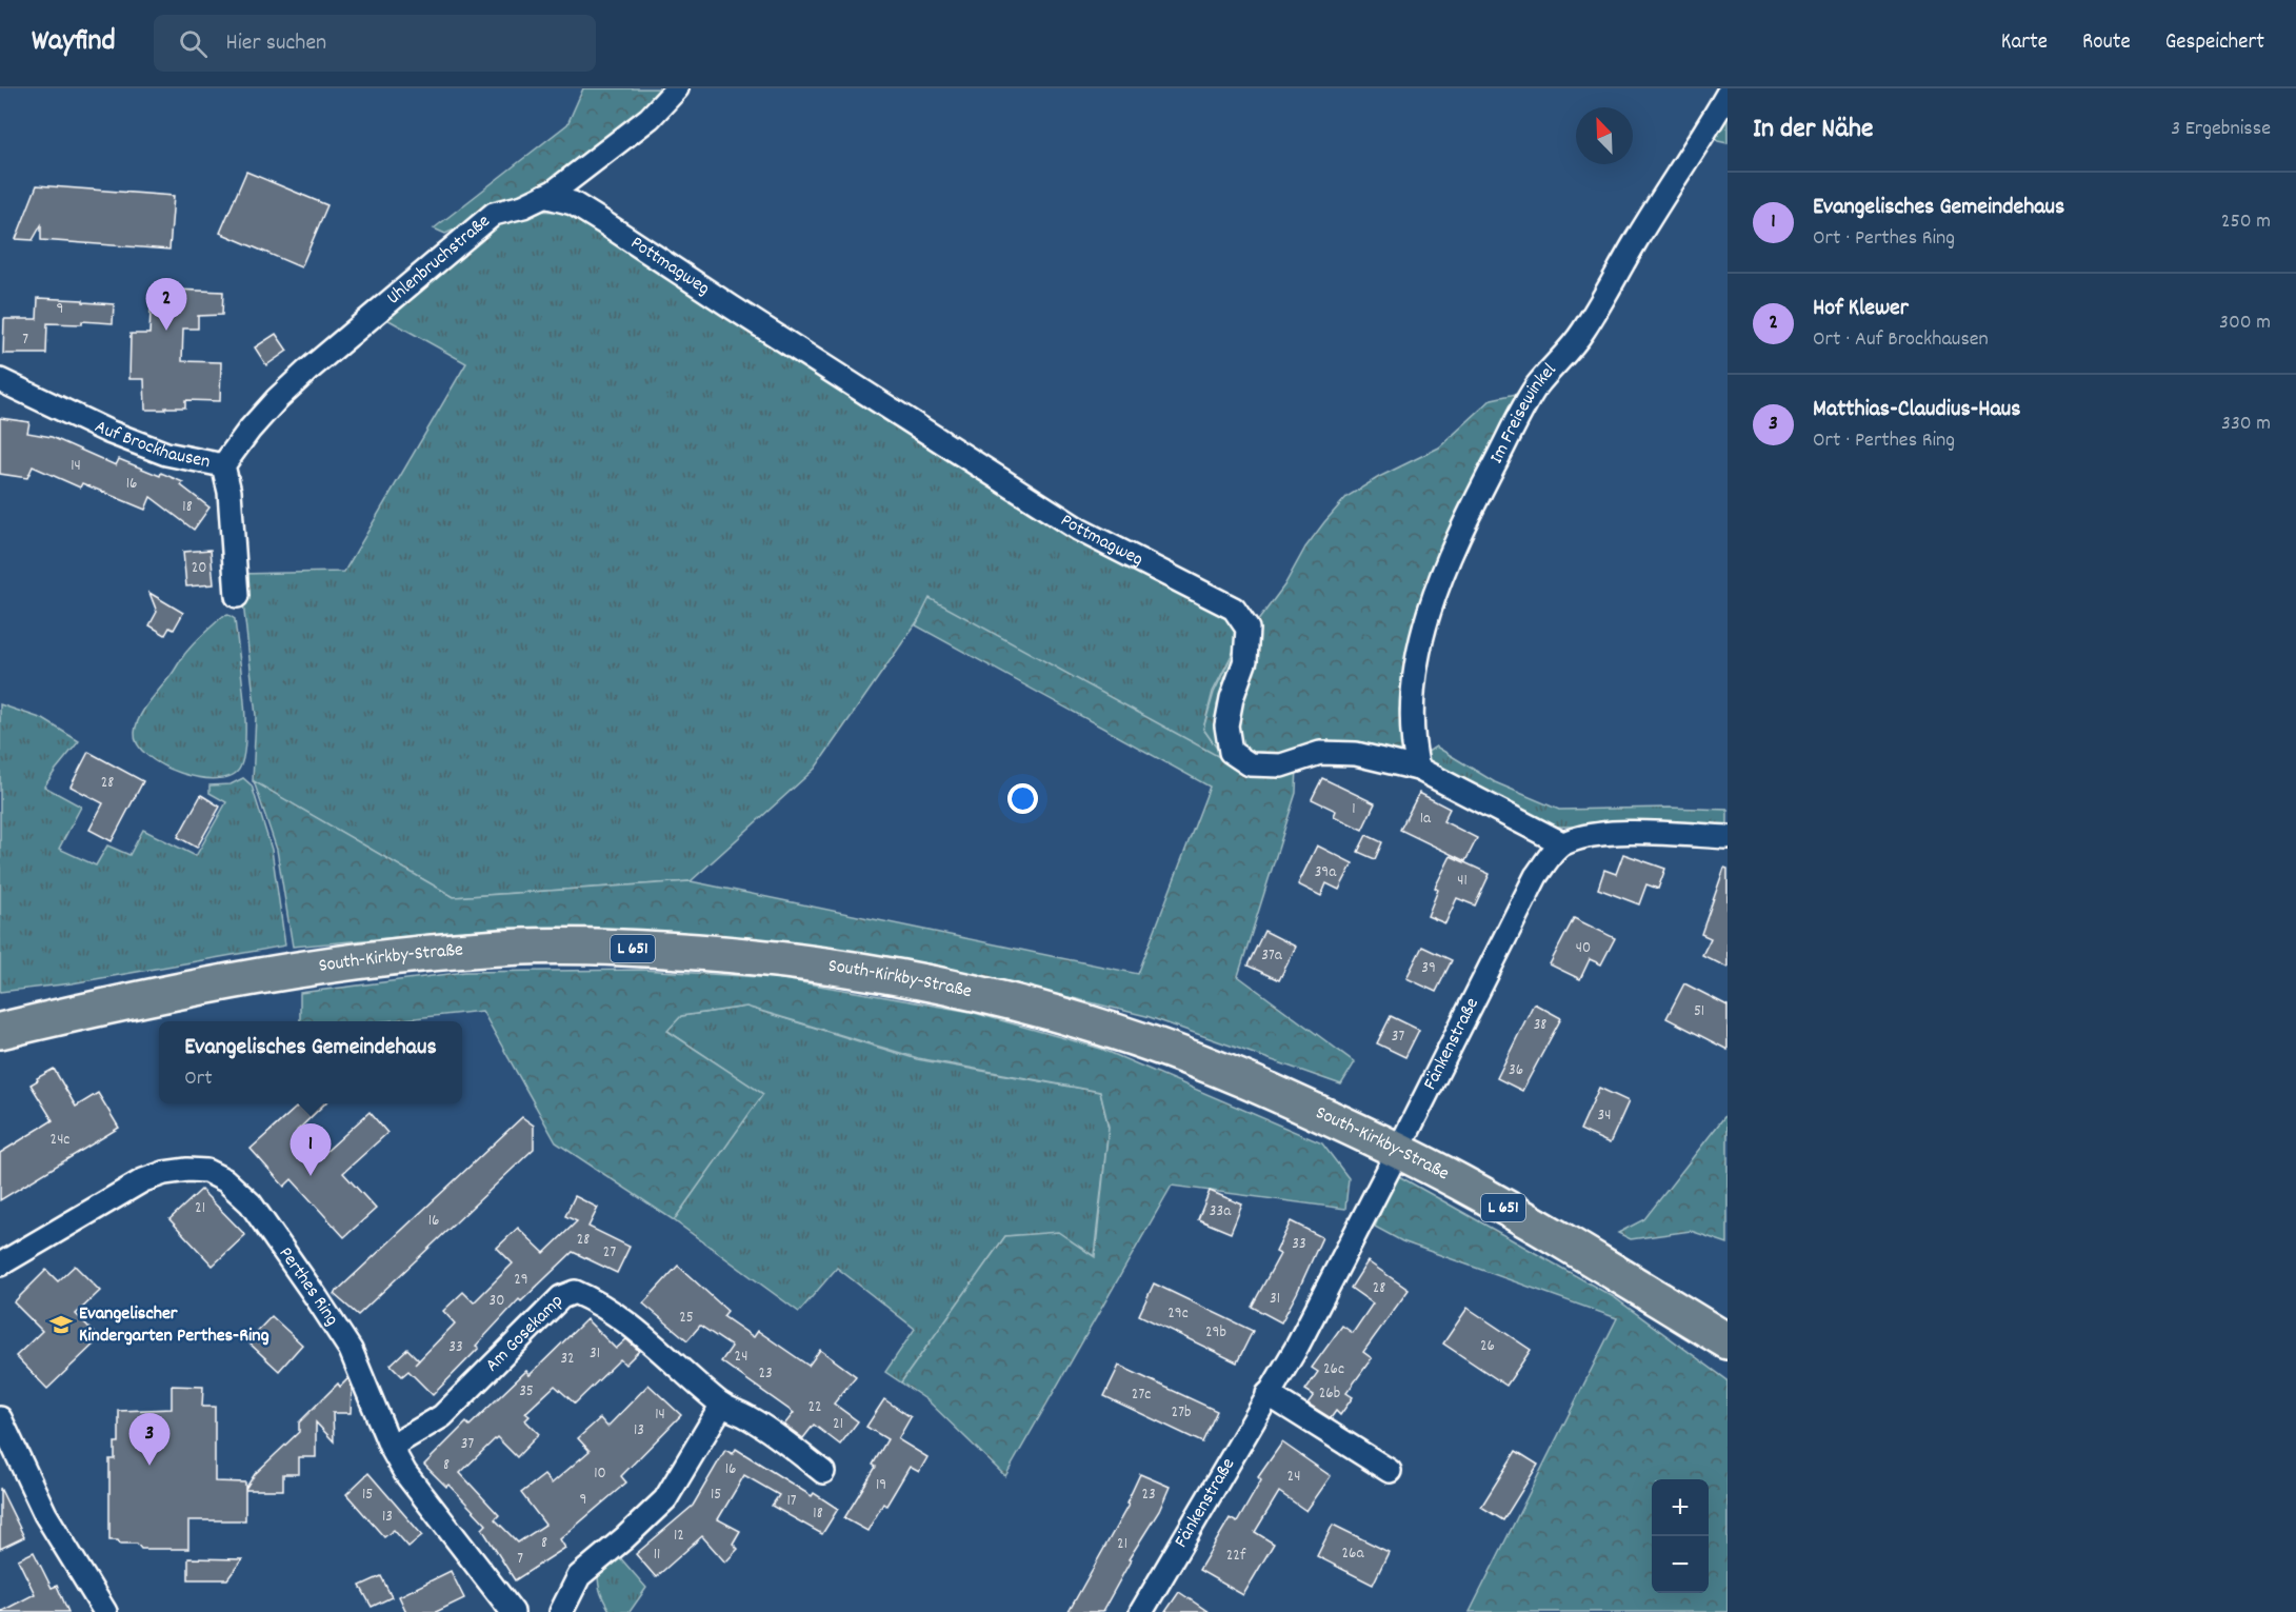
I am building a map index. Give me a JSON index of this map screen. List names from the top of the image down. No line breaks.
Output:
{"streets":{"main road":["L 651","South-Kirkby-Straße"],"street":["Uhlenbruchstraße","Pottmagweg","Im Freisewinkel","Auf Brockhausen","Fänkenstraße","Perthes Ring","Am Gosekamp"]},"crossings":[["Uhlenbruchstraße","Pottmagweg"],["Uhlenbruchstraße","Auf Brockhausen"],["Pottmagweg","Im Freisewinkel"],["Pottmagweg","Fänkenstraße"],["South-Kirkby-Straße","Fänkenstraße"],["Perthes Ring","Am Gosekamp"]],"places":{"school or university":["Evangelischer Kindergarten Perthes-Ring"]},"house_numbers":["9","7","14","16","18","20","28","1","1a","39a","41","40","37a","39","51","38","37","36","34","24c","21","33a","16","28","33","27","29","28","31","30","29c","25","29b","26","33","31","24","32","26c","23","35","26b","27c","22","27b","14","21","13","37","8","16","10","24","19","15","15","23","9","17","18","13","12","8","21","26a","11","22f","7"],"north":"top left","page":{"header":"Wayfind","search":"Hier suchen","nav":["Karte","Route","Gespeichert"],"heading":["In der Nähe","3 Ergebnisse"],"list":[{"mark":"1","name":"Evangelisches Gemeindehaus","note":"Ort · Perthes Ring","value":"250 m"},{"mark":"2","name":"Hof Klewer","note":"Ort · Auf Brockhausen","value":"300 m"},{"mark":"3","name":"Matthias-Claudius-Haus","note":"Ort · Perthes Ring","value":"330 m"}],"pins":["2","1","3"],"popup":["Evangelisches Gemeindehaus","Ort"],"map_buttons":["+","−"]}}
